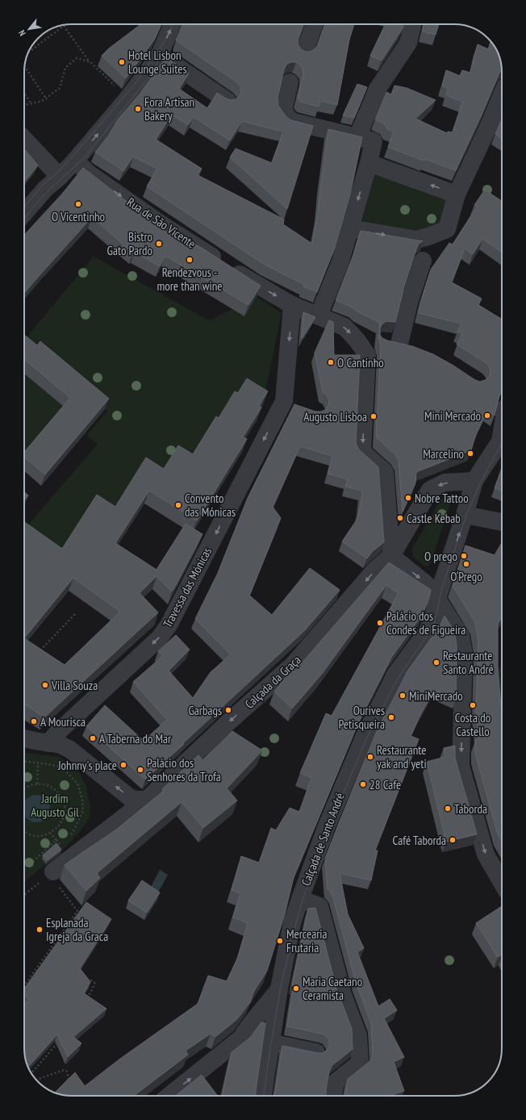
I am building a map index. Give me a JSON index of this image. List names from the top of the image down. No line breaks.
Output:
{"streets":{"street":["Rua de São Vicente","Travessa das Mónicas","Calçada da Graça","Calçada de Santo André"]},"crossings":[["Rua de São Vicente","Travessa das Mónicas"],["Rua de São Vicente","Calçada da Graça"],["Calçada da Graça","Calçada de Santo André"]],"one_way":["Rua de São Vicente","Travessa das Mónicas","Calçada da Graça"],"parks":["Jardim Augusto Gil"],"places":["Hotel Lisbon Lounge Suites","Fora Artisan Bakery","O Vicentinho","Bistro Gato Pardo","Rendezvous - more than wine","O Cantinho","Mini Mercado","Augusto Lisboa","Marcelino","Nobre Tattoo","Convento das Mónicas","Castle Kebab","O prego","O‘Prego","Palácio dos Condes de Figueira","Restaurante Santo André","Villa Souza","MiniMercado","Costa do Castello","Garbags","Ourives Petisqueira","A Mourisca","A Taberna do Mar","Restaurante yak and yeti","Johnny's place","Palácio dos Senhores da Trofa","28 Cafe","Taborda","Café Taborda","Esplanada Igreja da Graca","Mercearia Frutaria","Maria Caetano Ceramista"],"north":"bottom left"}
